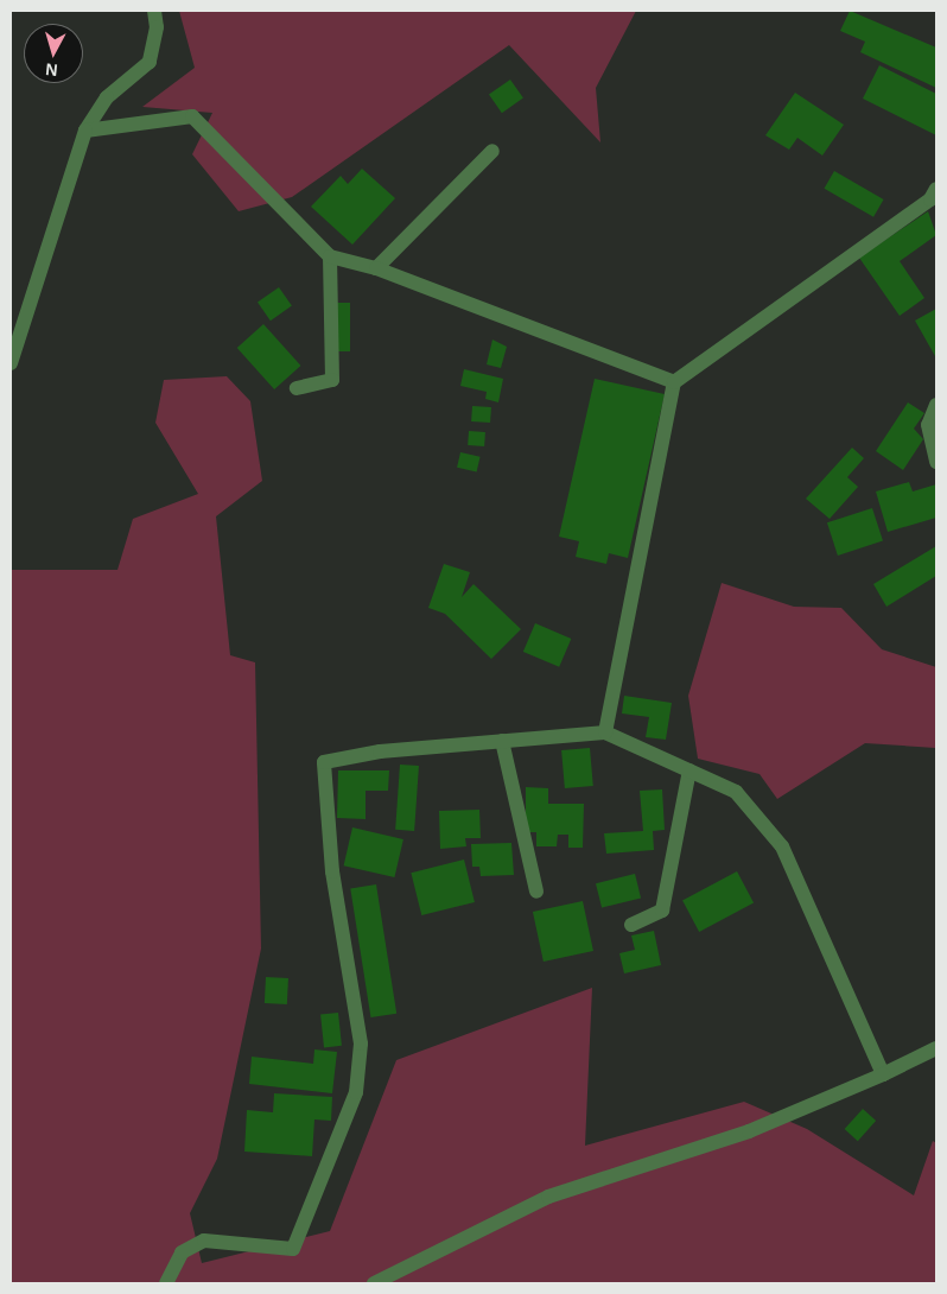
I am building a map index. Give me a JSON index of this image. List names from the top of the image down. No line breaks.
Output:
{"north":"bottom"}
